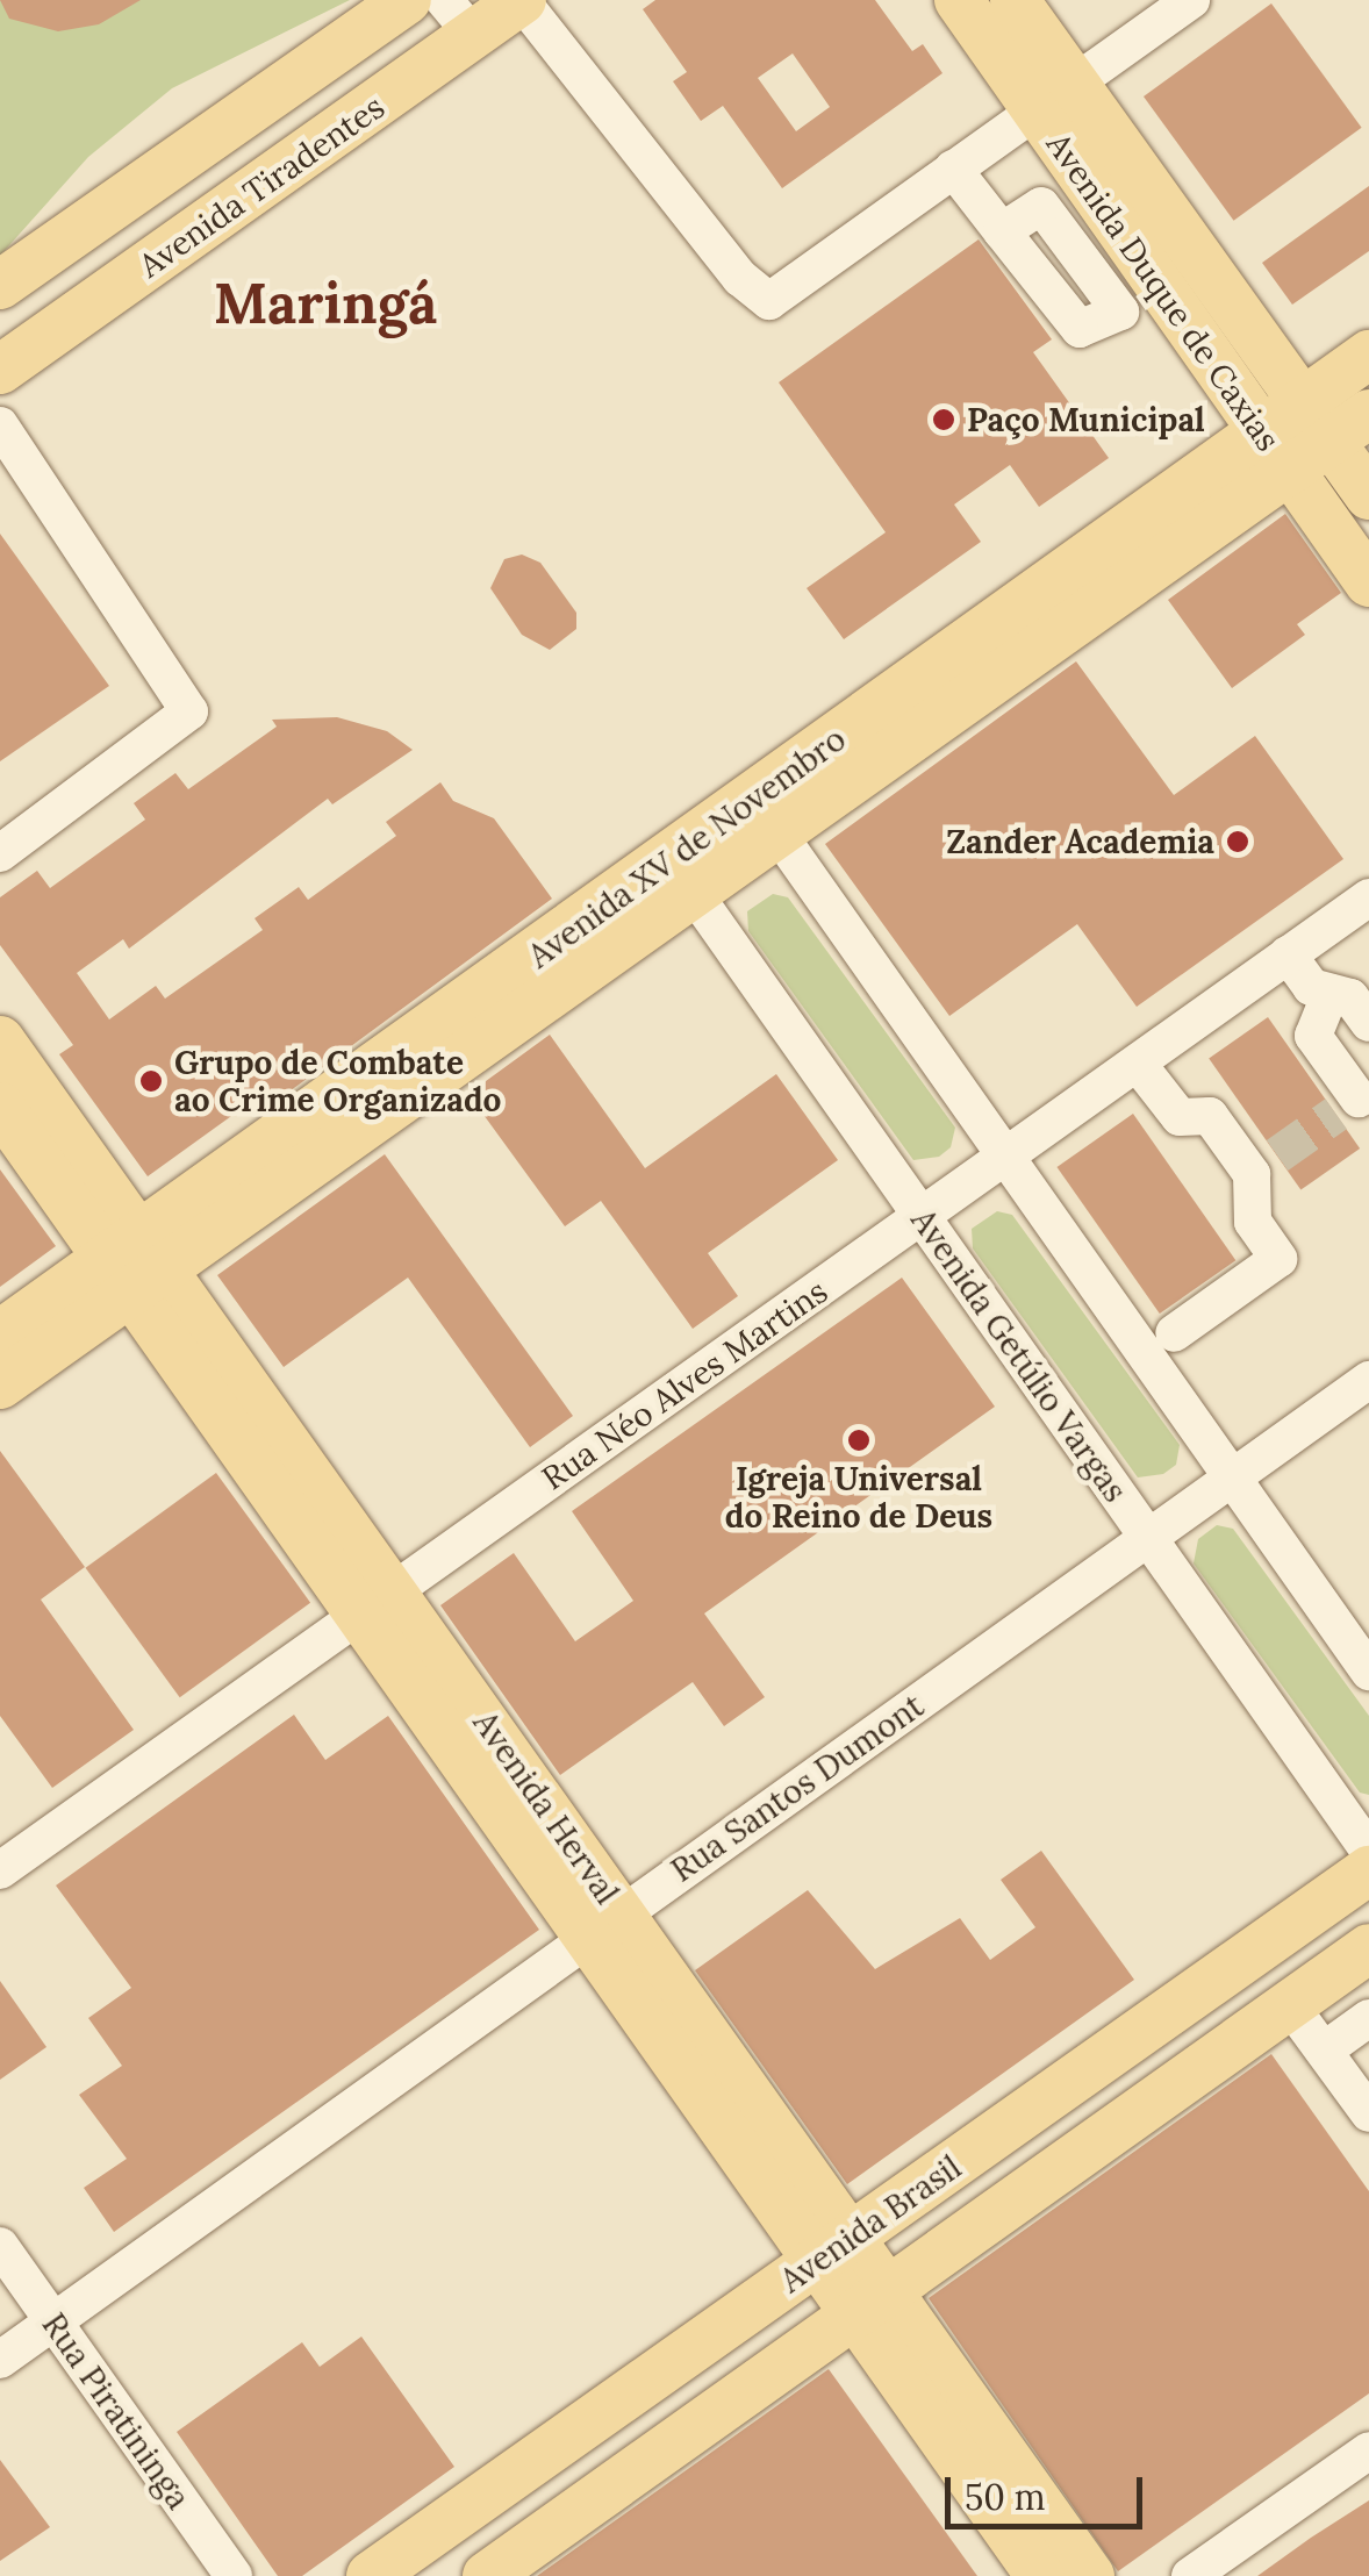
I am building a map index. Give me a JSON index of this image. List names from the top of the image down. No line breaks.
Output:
{"streets":{"main road":["Avenida Tiradentes","Avenida Duque de Caxias","Avenida XV de Novembro","Avenida Herval","Avenida Brasil"],"street":["Avenida Getúlio Vargas","Rua Néo Alves Martins","Rua Santos Dumont","Rua Piratininga"]},"crossings":[["Avenida Duque de Caxias","Avenida XV de Novembro"],["Avenida XV de Novembro","Avenida Getúlio Vargas"],["Avenida XV de Novembro","Avenida Herval"],["Avenida Getúlio Vargas","Rua Néo Alves Martins"],["Avenida Getúlio Vargas","Rua Santos Dumont"],["Rua Néo Alves Martins","Avenida Herval"],["Rua Santos Dumont","Avenida Herval"],["Rua Santos Dumont","Rua Piratininga"],["Avenida Herval","Avenida Brasil"]],"districts":["Maringá"],"places":["Paço Municipal","Zander Academia","Grupo de Combate ao Crime Organizado","Igreja Universal do Reino de Deus"],"scale_bar":"50 m"}
